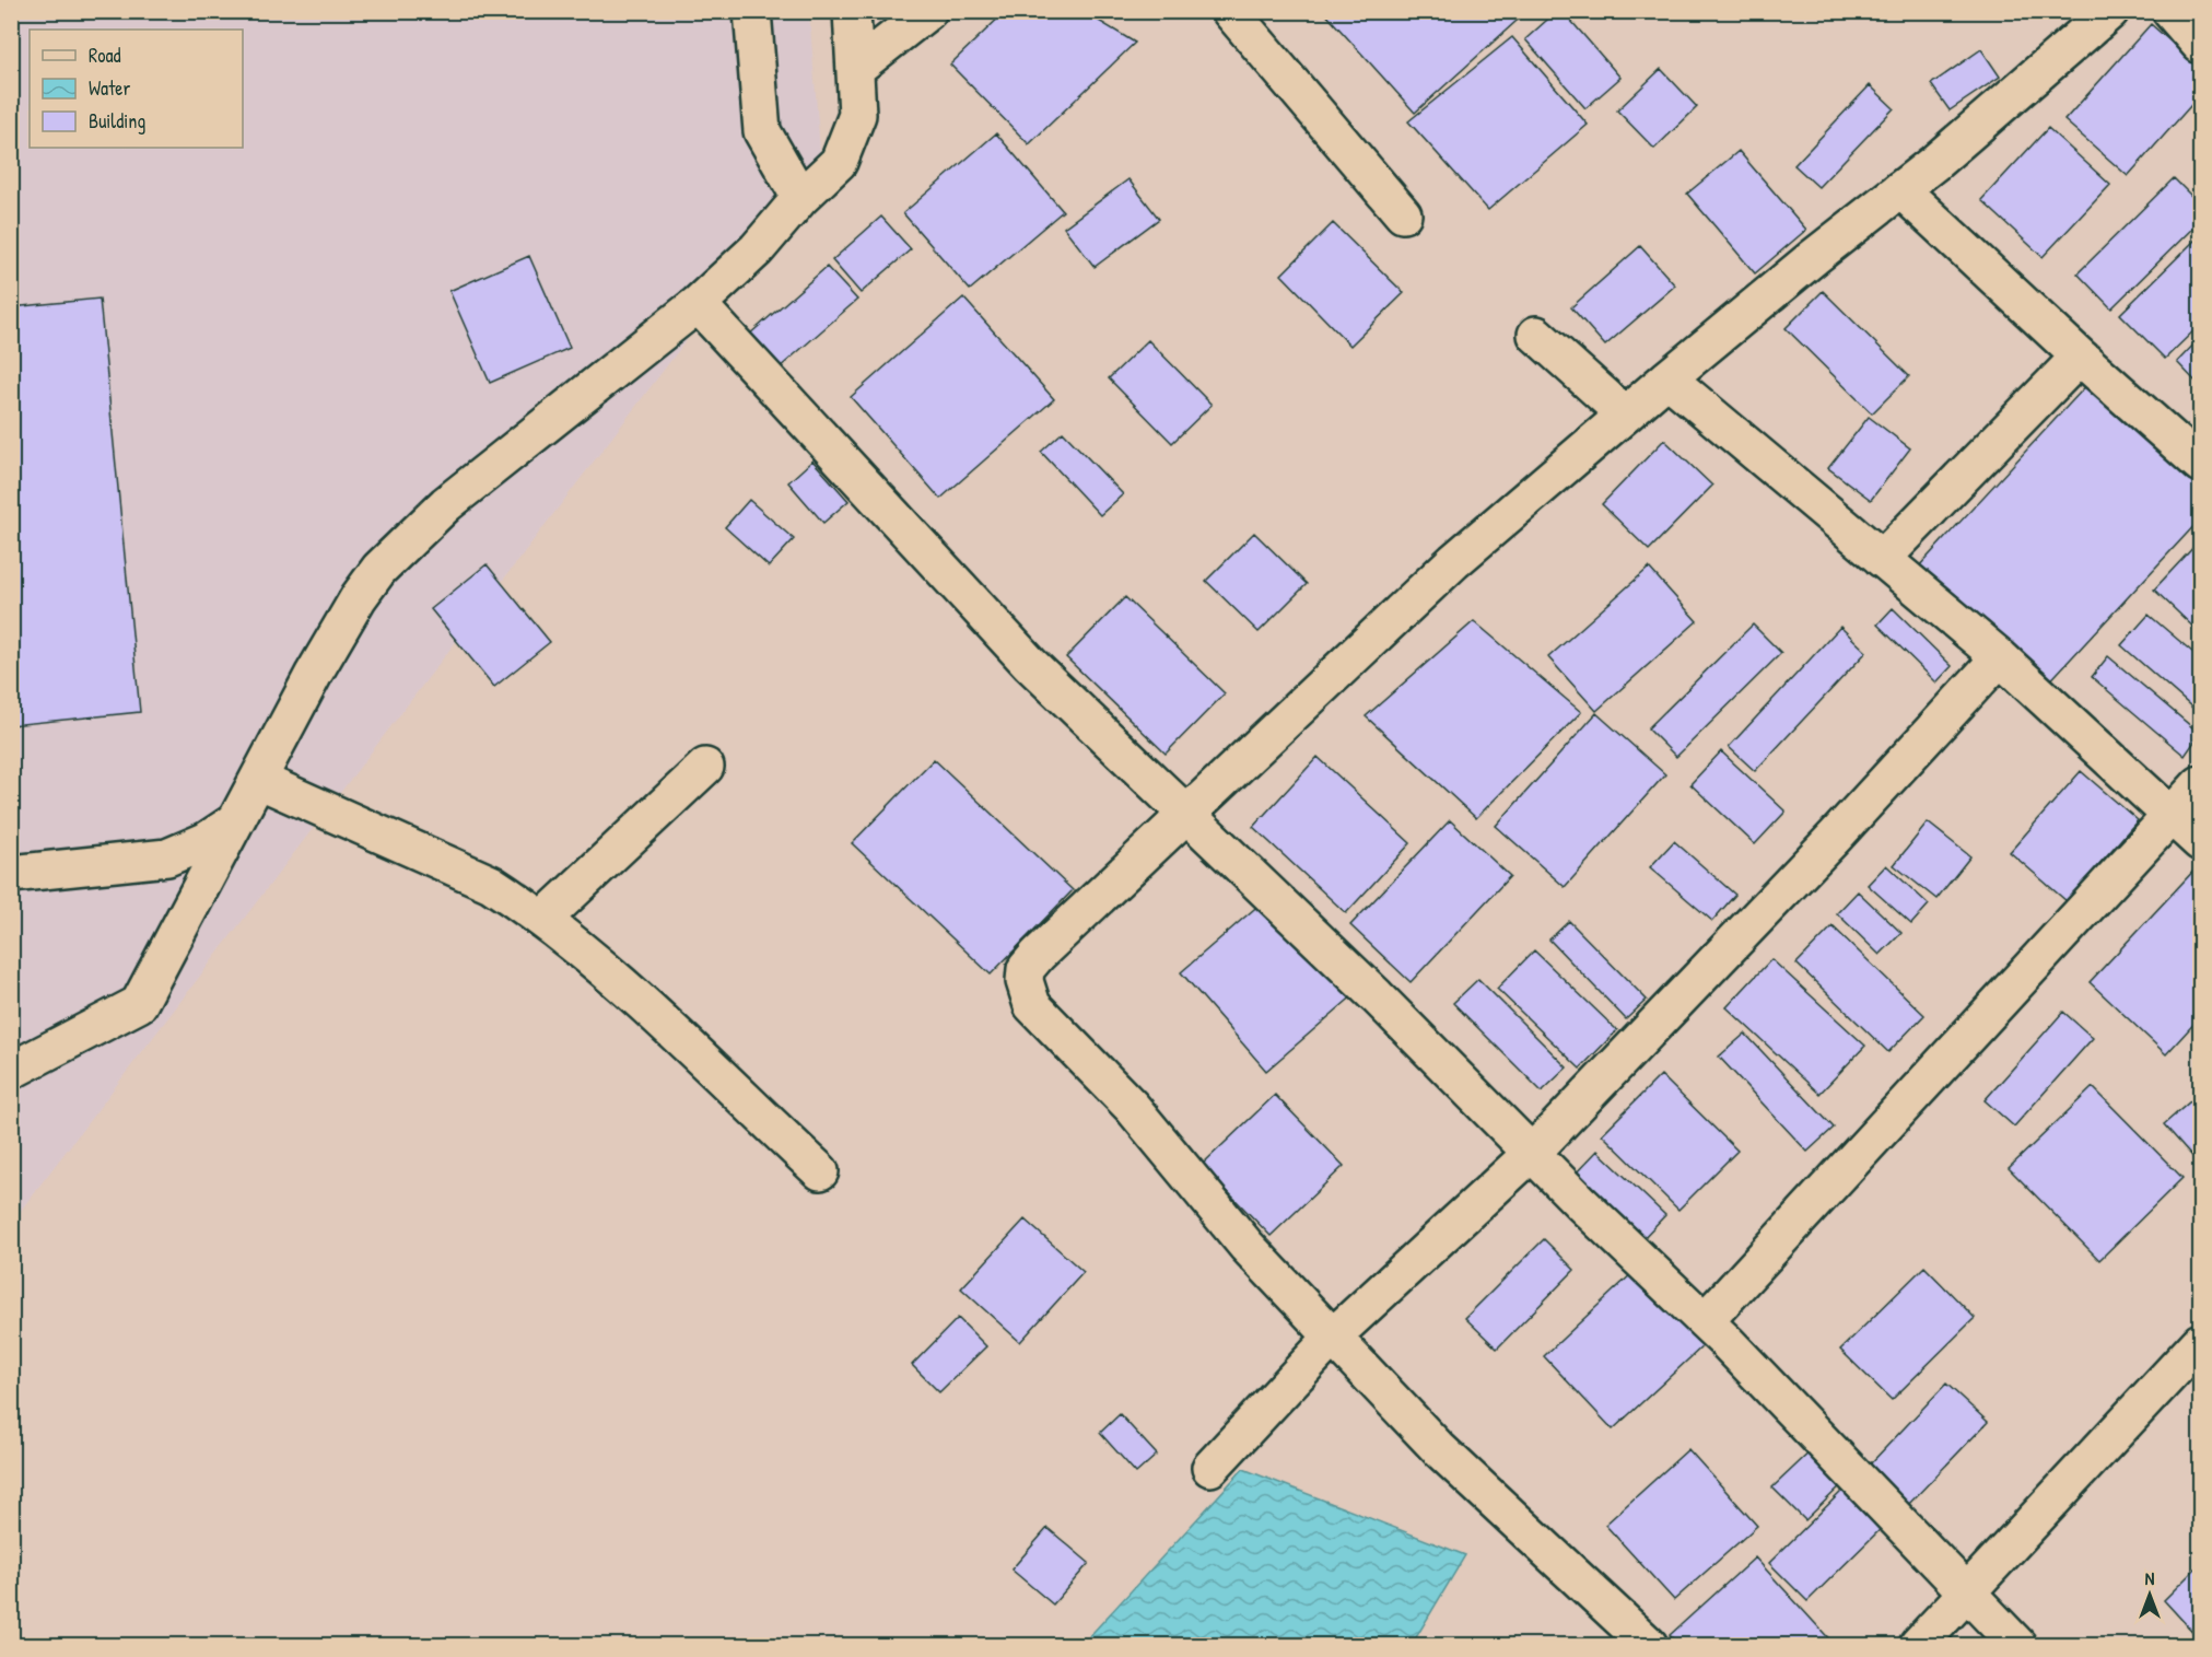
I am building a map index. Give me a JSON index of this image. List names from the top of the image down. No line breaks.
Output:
{"legend":["Road","Water","Building"],"north":"top"}
